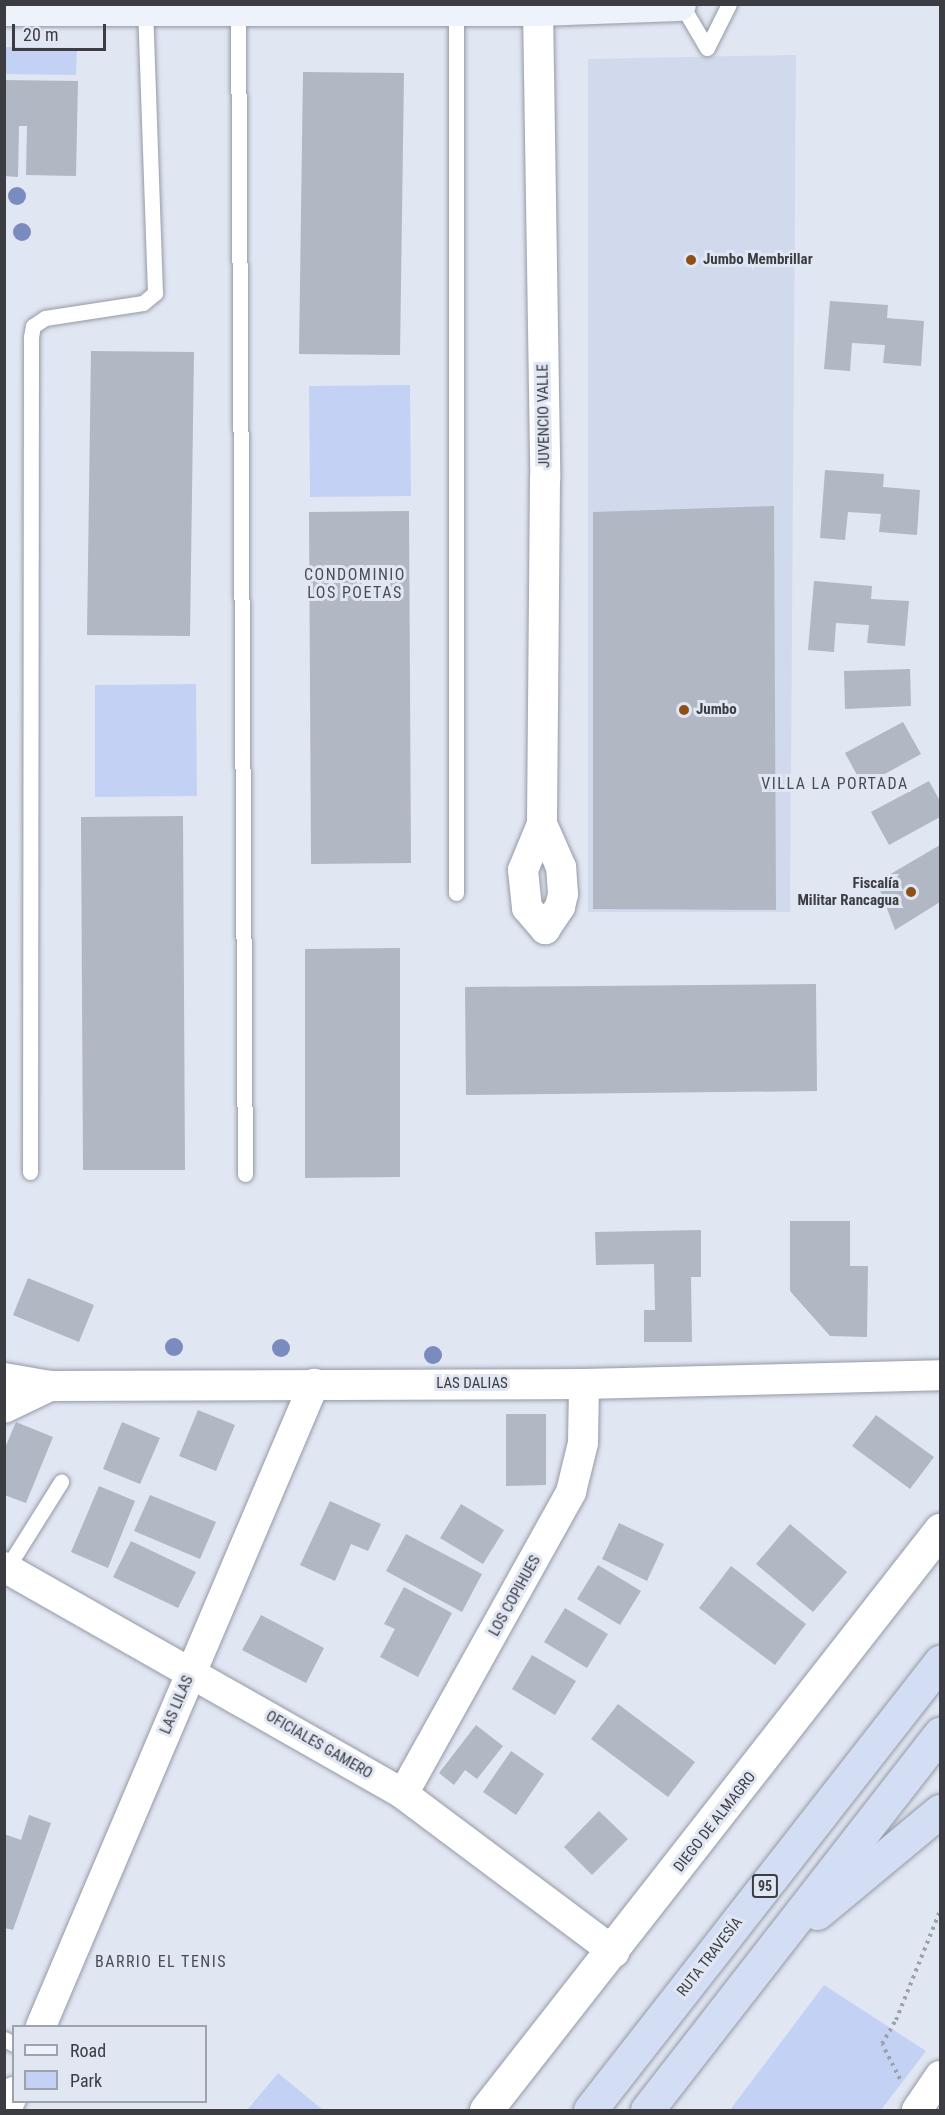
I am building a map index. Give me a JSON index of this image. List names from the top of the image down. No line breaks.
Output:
{"streets":{"highway":["95","RUTA TRAVESÍA"],"street":["JUVENCIO VALLE","LAS DALIAS","LOS COPIHUES","LAS LILAS","OFICIALES GAMERO","DIEGO DE ALMAGRO"]},"crossings":[["LAS DALIAS","LOS COPIHUES"],["LAS DALIAS","LAS LILAS"],["LOS COPIHUES","OFICIALES GAMERO"],["LAS LILAS","OFICIALES GAMERO"],["OFICIALES GAMERO","DIEGO DE ALMAGRO"]],"districts":["CONDOMINIO LOS POETAS","VILLA LA PORTADA","BARRIO EL TENIS"],"places":["Jumbo Membrillar","Jumbo","Fiscalía Militar Rancagua"],"legend":["Road","Park"],"scale_bar":"20 m"}
